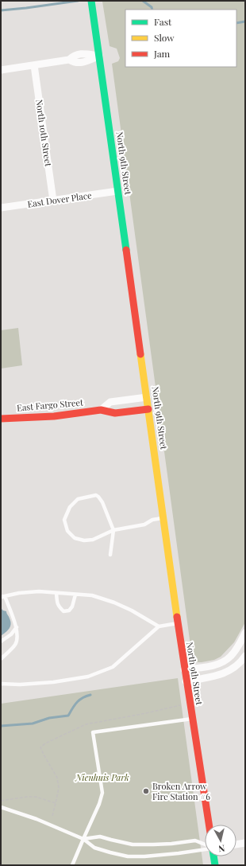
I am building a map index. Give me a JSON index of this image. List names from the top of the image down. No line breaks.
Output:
{"streets":{"main road":["North 9th Street","East Fargo Street"],"street":["North 10th Street","East Dover Place"]},"crossings":[["North 10th Street","East Dover Place"],["North 9th Street","East Dover Place"],["North 9th Street","East Fargo Street"]],"parks":["Nienhuis Park"],"places":["Broken Arrow Fire Station #6"],"legend":["Fast","Slow","Jam"],"north":"bottom"}
